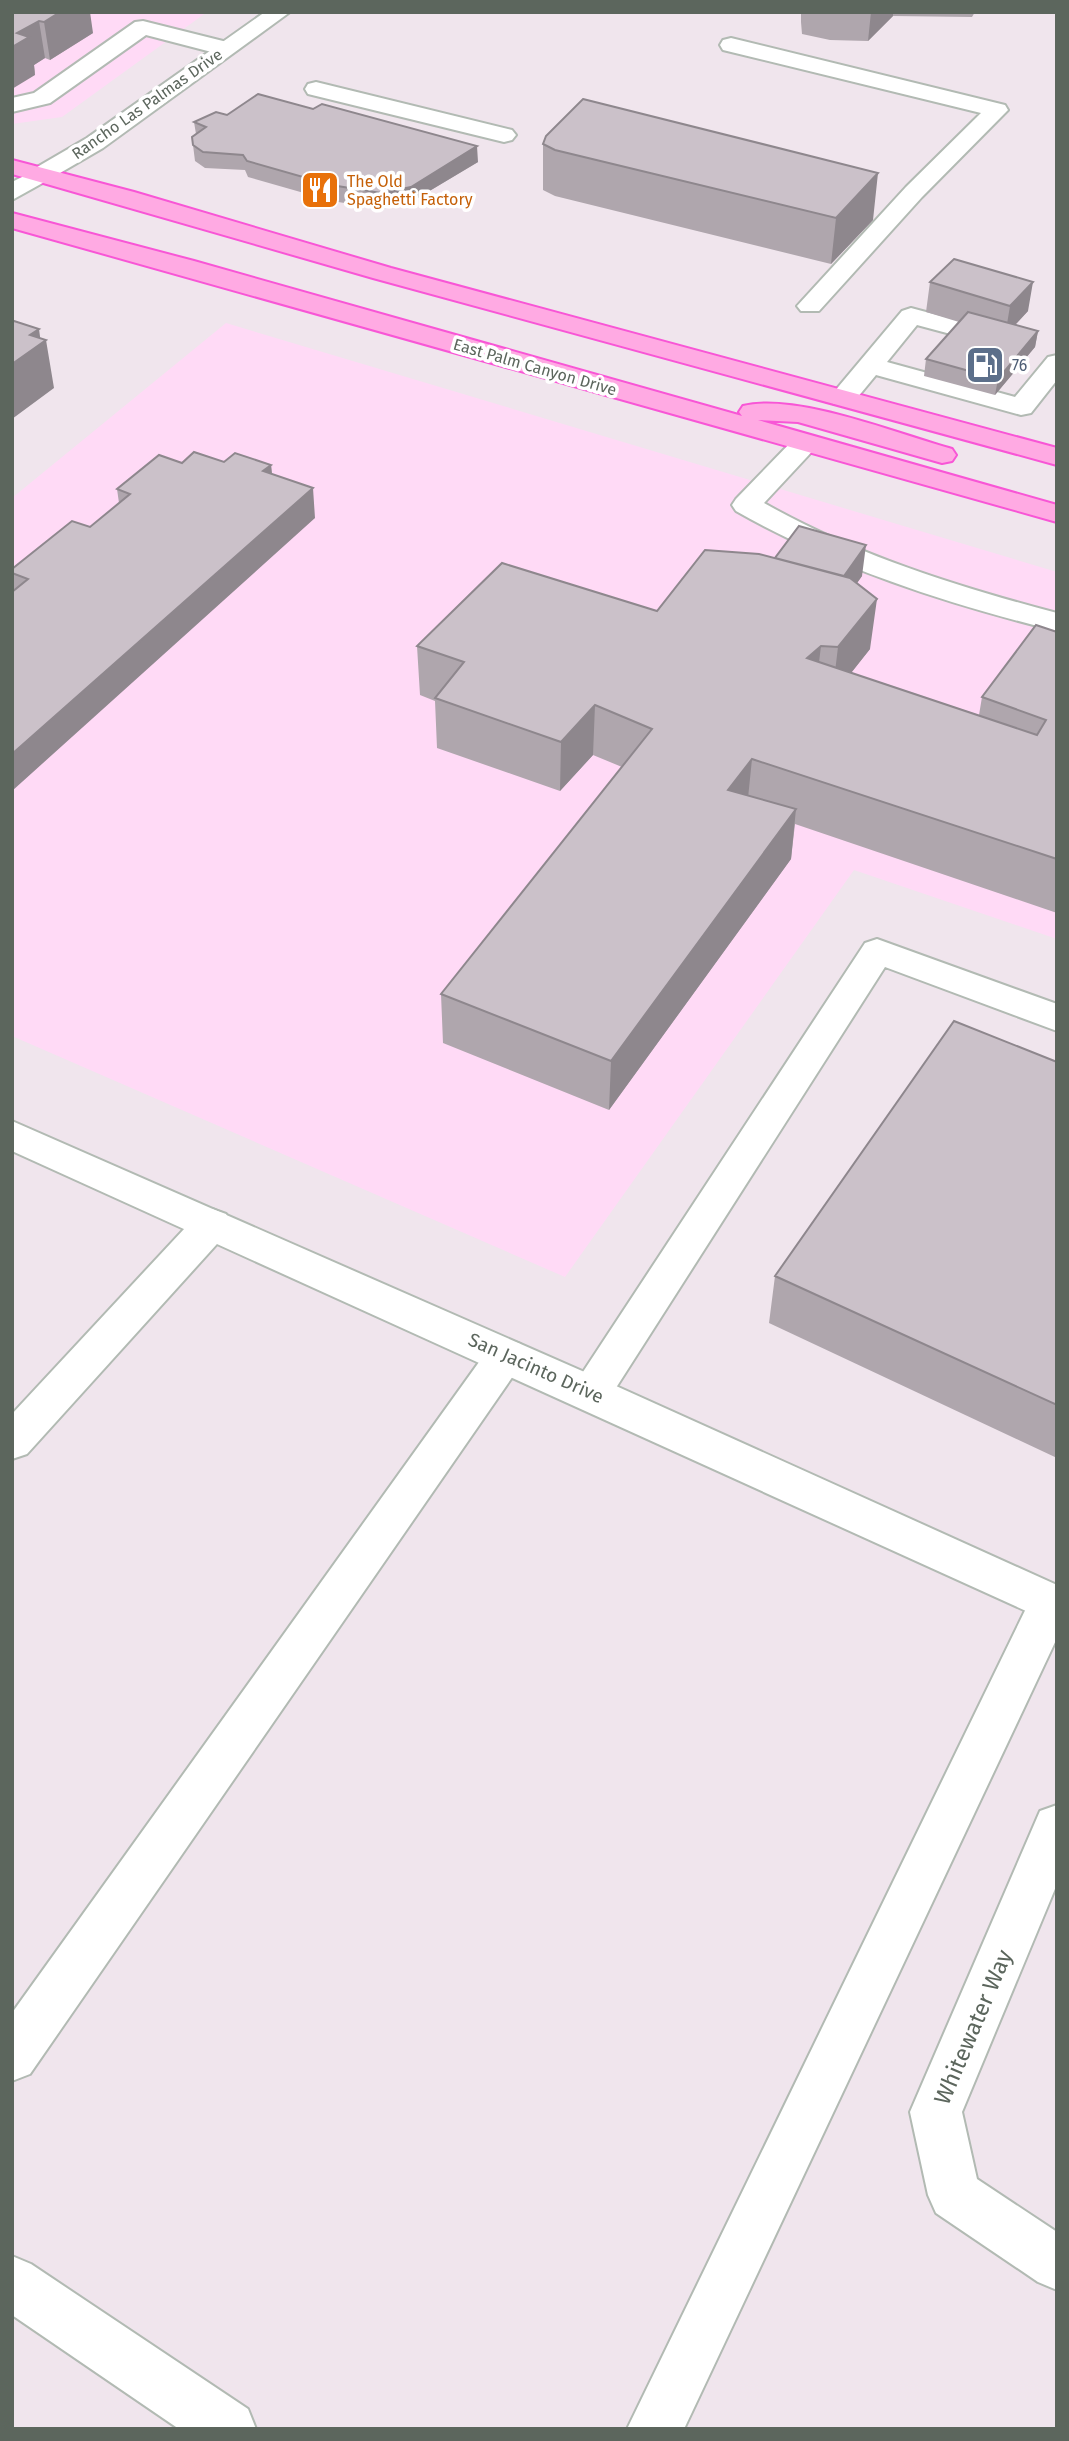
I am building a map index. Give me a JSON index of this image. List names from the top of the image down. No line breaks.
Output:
{"streets":{"main road":["East Palm Canyon Drive"],"street":["Rancho Las Palmas Drive","San Jacinto Drive","Whitewater Way"]},"places":{"restaurant":["The Old Spaghetti Factory"],"fuel station":["76"]}}
